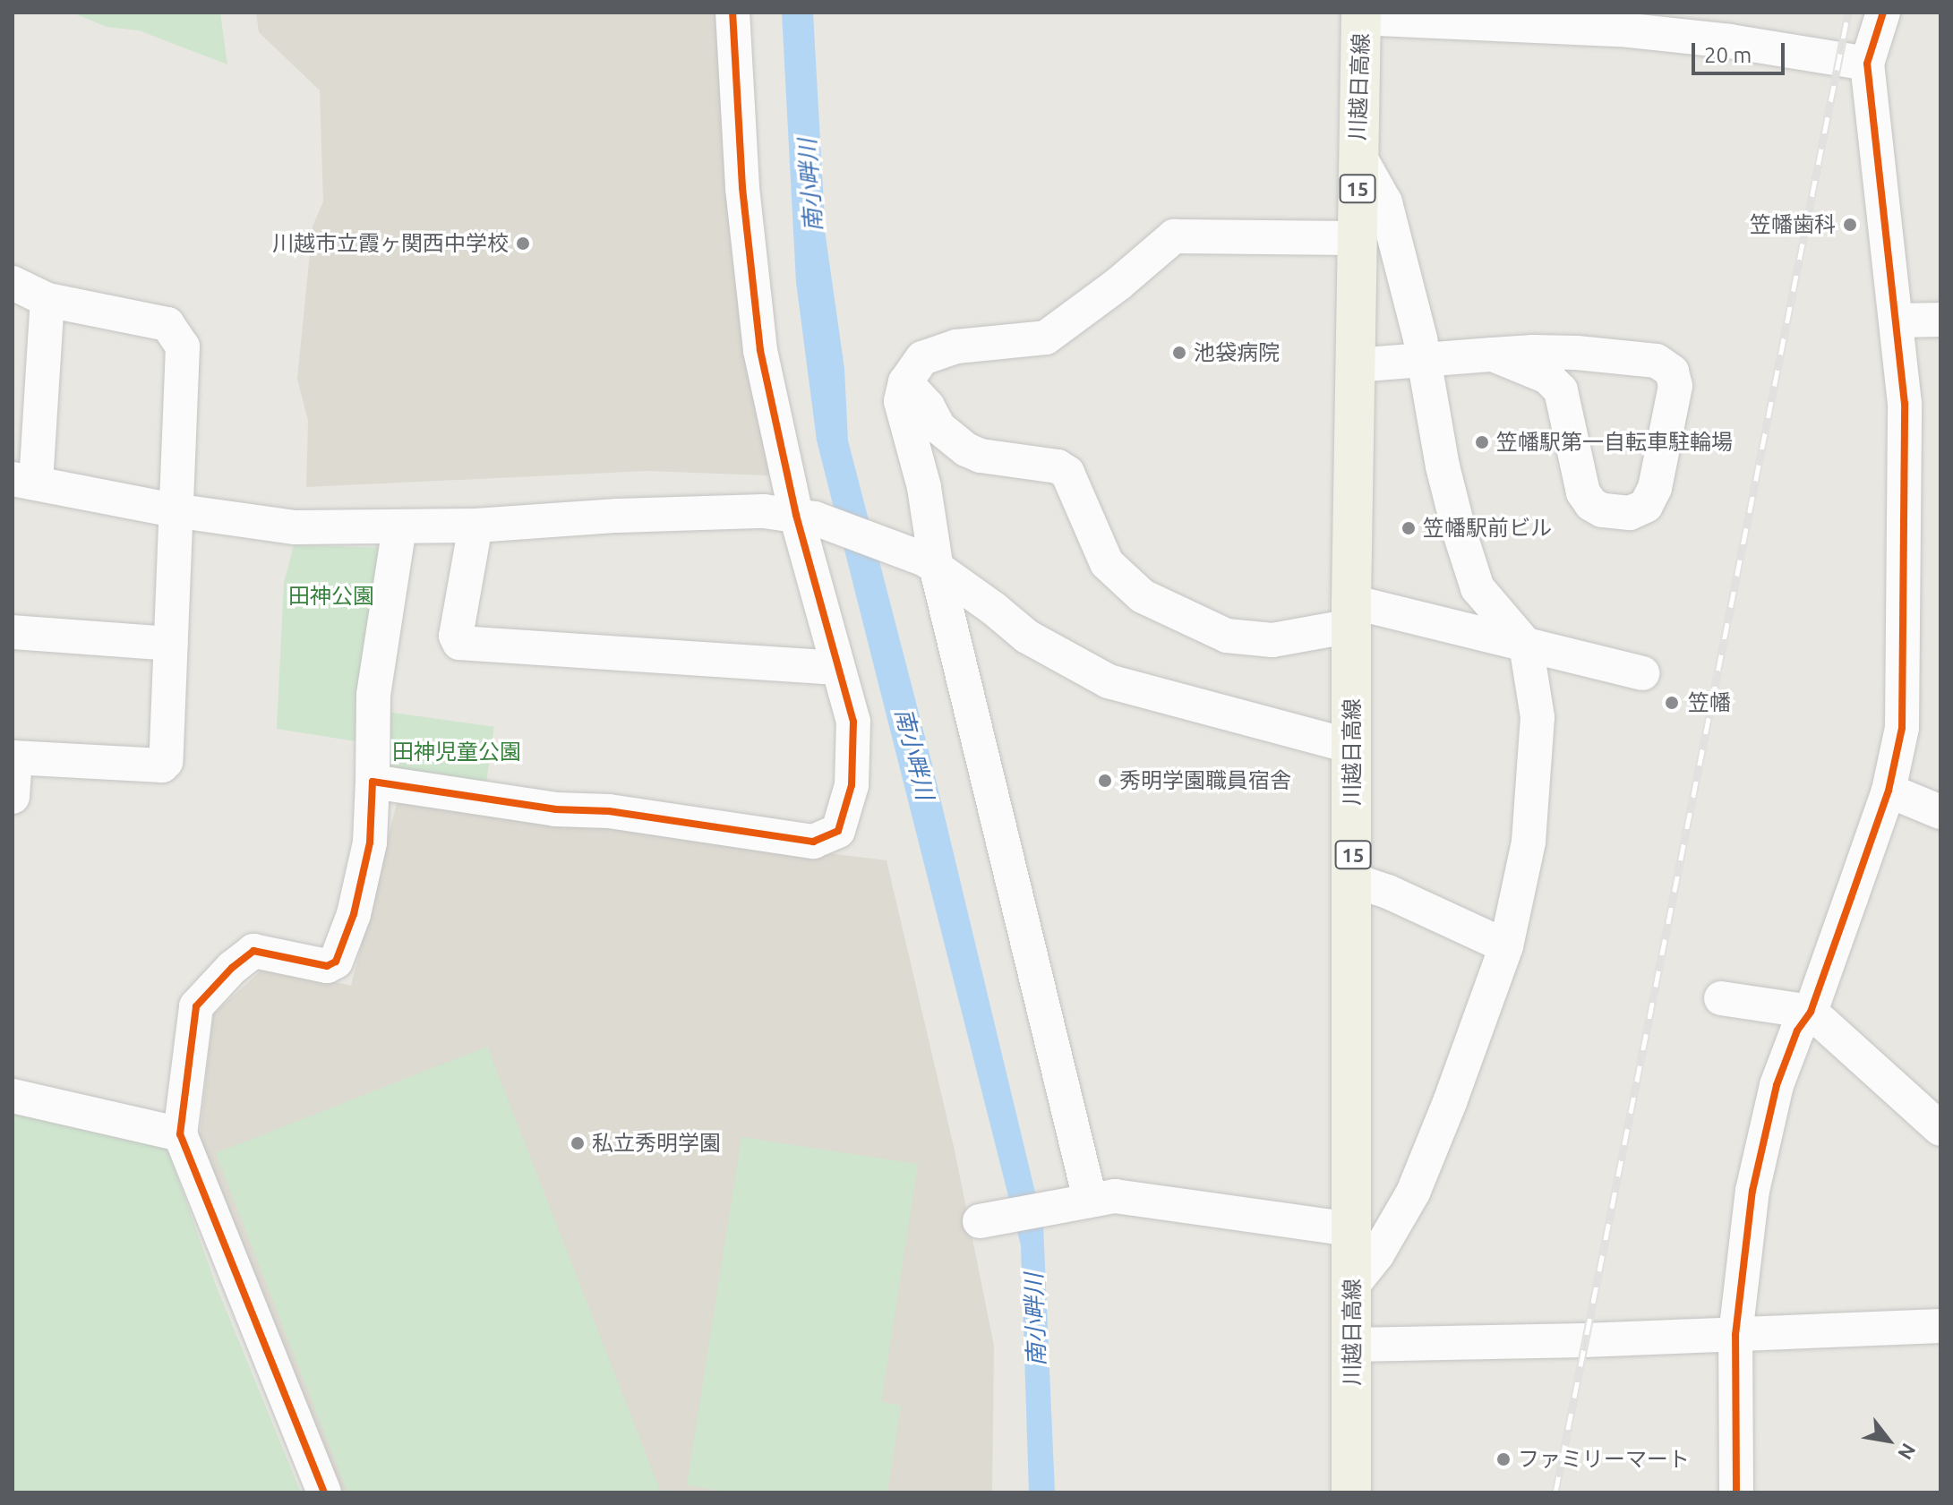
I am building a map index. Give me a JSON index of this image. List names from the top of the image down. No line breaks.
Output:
{"streets":{"main road":["川越日高線","15"]},"water":["南小畔川"],"parks":["田神公園","田神児童公園"],"places":["笠幡歯科","川越市立霞ヶ関西中学校","池袋病院","笠幡駅第一自転車駐輪場","笠幡駅前ビル","笠幡","秀明学園職員宿舎","私立秀明学園","ファミリーマート"],"scale_bar":"20 m","north":"bottom right"}
